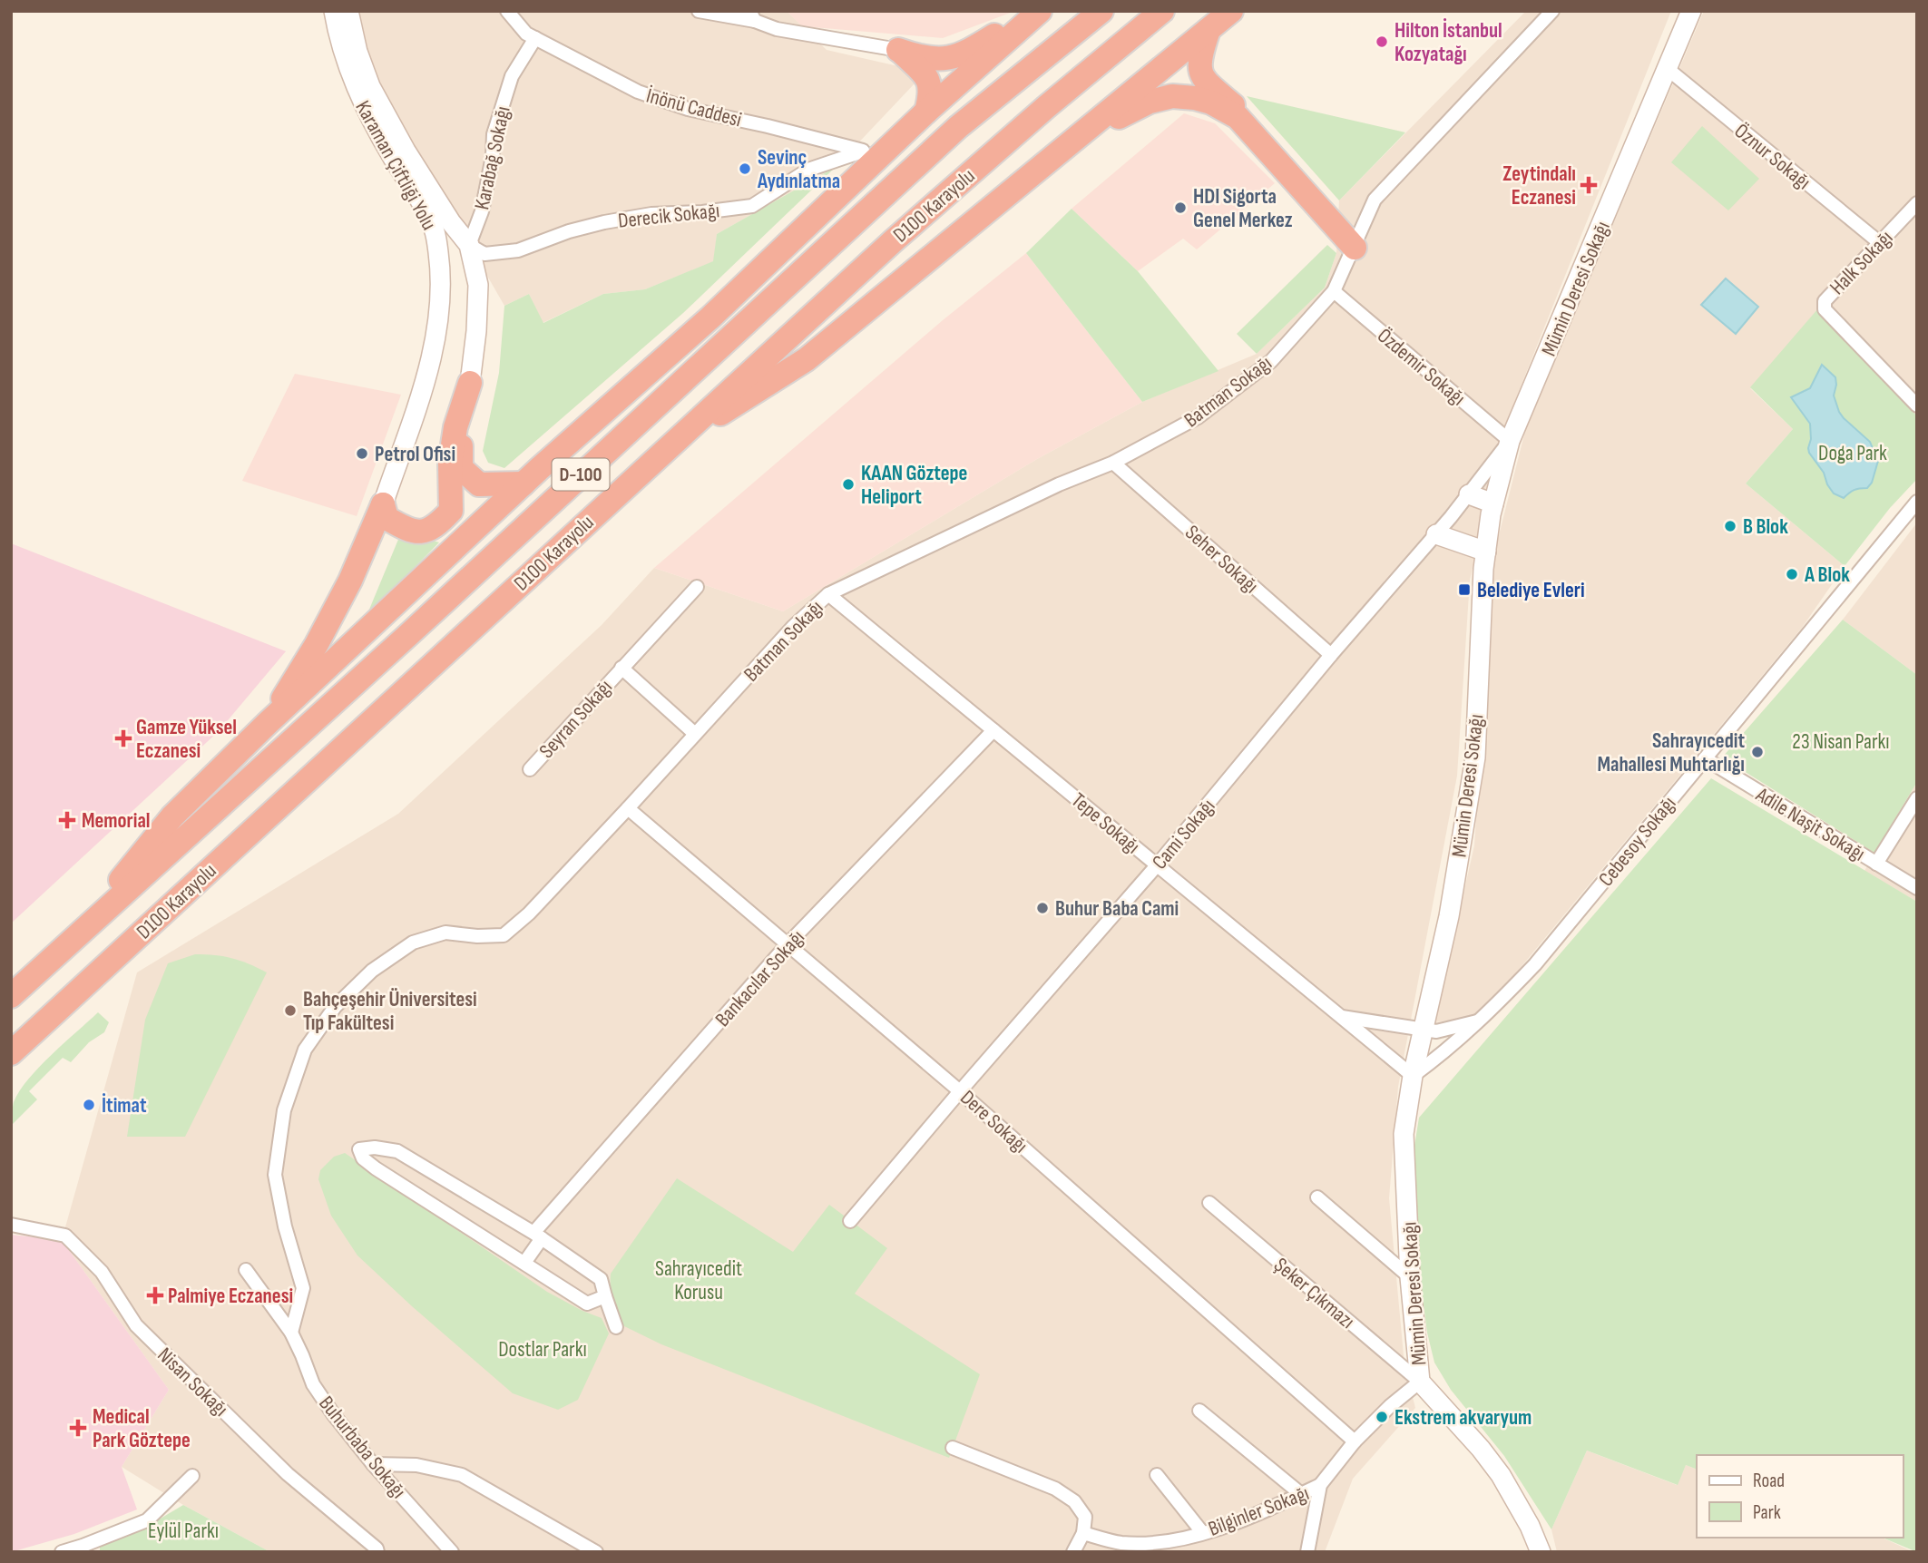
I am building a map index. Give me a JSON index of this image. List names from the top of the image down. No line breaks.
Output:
{"streets":{"highway":["D100 Karayolu","D-100"],"street":["İnönü Caddesi","Öznur Sokağı","Karabağ Sokağı","Karaman Çiftliği Yolu","Derecik Sokağı","Halk Sokağı","Mümin Deresi Sokağı","Özdemir Sokağı","Batman Sokağı","Seher Sokağı","Seyran Sokağı","Tepe Sokağı","Adile Naşit Sokağı","Cami Sokağı","Cebesoy Sokağı","Bankacılar Sokağı","Dere Sokağı","Şeker Çıkmazı","Nisan Sokağı","Buhurbaba Sokağı","Bilginler Sokağı"]},"crossings":[["İnönü Caddesi","Karabağ Sokağı"],["İnönü Caddesi","Derecik Sokağı"],["Öznur Sokağı","Halk Sokağı"],["Öznur Sokağı","Mümin Deresi Sokağı"],["Karabağ Sokağı","Derecik Sokağı"],["Mümin Deresi Sokağı","Özdemir Sokağı"],["Mümin Deresi Sokağı","Tepe Sokağı"],["Mümin Deresi Sokağı","Cami Sokağı"],["Mümin Deresi Sokağı","Cebesoy Sokağı"],["Mümin Deresi Sokağı","Dere Sokağı"],["Mümin Deresi Sokağı","Şeker Çıkmazı"],["Mümin Deresi Sokağı","Bilginler Sokağı"],["Özdemir Sokağı","Batman Sokağı"],["Özdemir Sokağı","Cami Sokağı"],["Batman Sokağı","Seher Sokağı"],["Batman Sokağı","Seyran Sokağı"],["Batman Sokağı","Tepe Sokağı"],["Batman Sokağı","Dere Sokağı"],["Batman Sokağı","Buhurbaba Sokağı"],["Seher Sokağı","Cami Sokağı"],["Tepe Sokağı","Cami Sokağı"],["Tepe Sokağı","Cebesoy Sokağı"],["Tepe Sokağı","Bankacılar Sokağı"],["Adile Naşit Sokağı","Cebesoy Sokağı"],["Cami Sokağı","Dere Sokağı"],["Bankacılar Sokağı","Dere Sokağı"]],"parks":["Doga Park","23 Nisan Parkı","Sahrayıcedit Korusu","Dostlar Parkı","Eylül Parkı"],"places":{"other":["Hilton İstanbul Kozyatağı","Sevinç Aydınlatma","HDI Sigorta Genel Merkez","Petrol Ofisi","KAAN Göztepe Heliport","B Blok","A Blok","Sahrayıcedit Mahallesi Muhtarlığı","Buhur Baba Cami","Bahçeşehir Üniversitesi Tıp Fakültesi","İtimat","Ekstrem akvaryum"],"health":["Zeytindalı Eczanesi","Gamze Yüksel Eczanesi","Memorial","Palmiye Eczanesi","Medical Park Göztepe"],"transit":["Belediye Evleri"]},"legend":["Road","Park"]}
